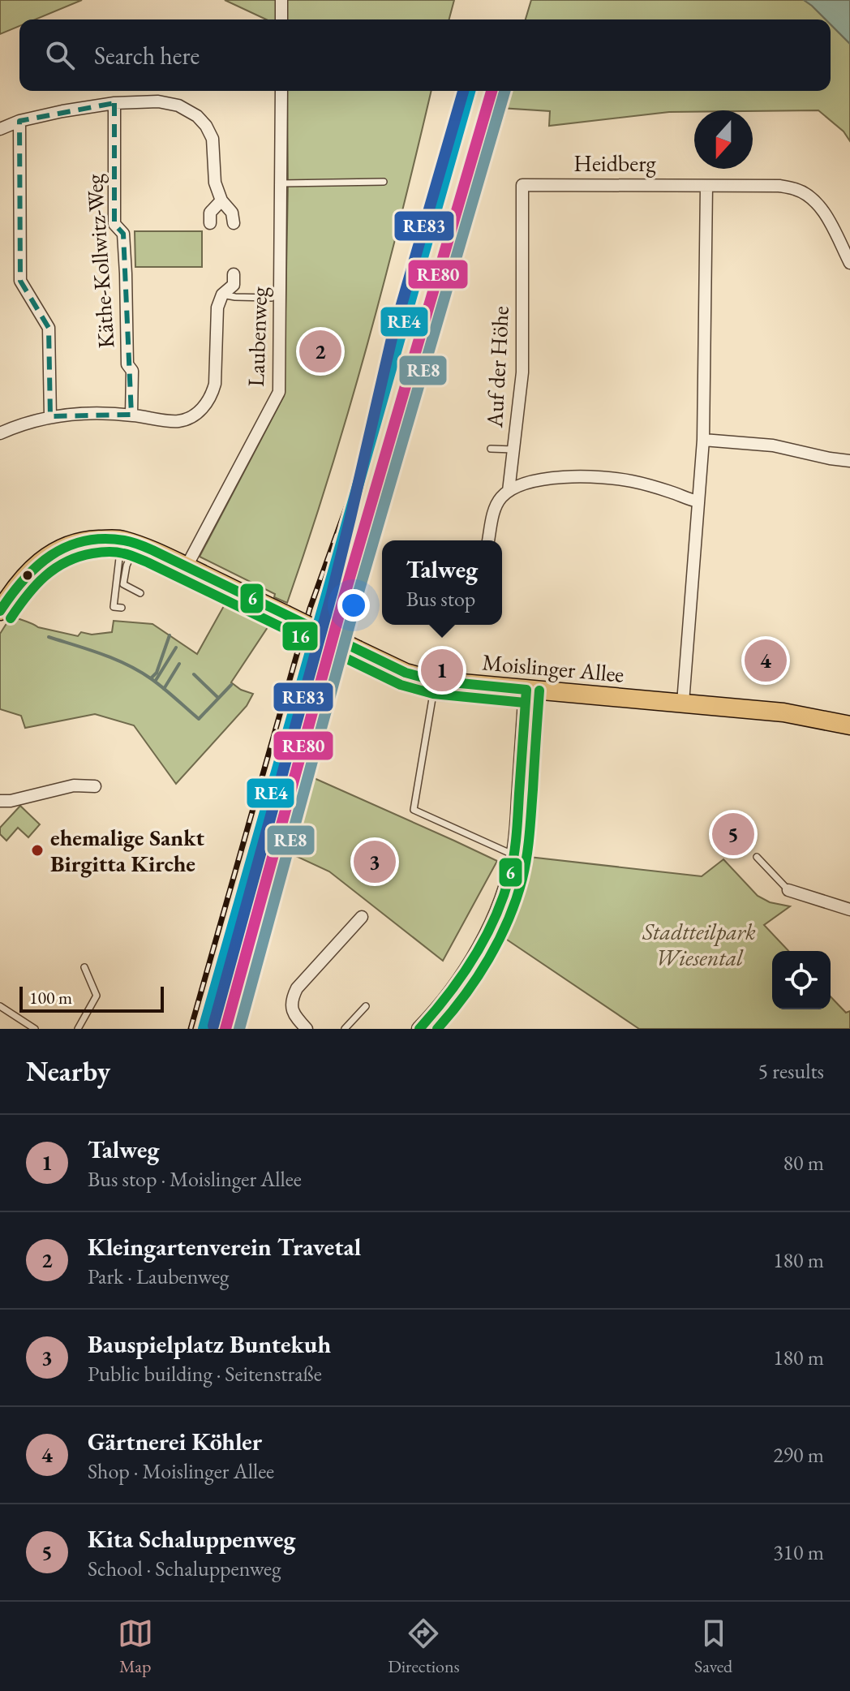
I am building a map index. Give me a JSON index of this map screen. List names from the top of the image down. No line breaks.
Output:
{"streets":{"main road":["Moislinger Allee"],"street":["Heidberg","Käthe-Kollwitz-Weg","Laubenweg","Auf der Höhe"]},"crossings":[["Heidberg","Auf der Höhe"],["Laubenweg","Moislinger Allee"]],"parks":["Stadtteilpark Wiesental"],"places":["ehemalige Sankt Birgitta Kirche"],"lines":["transit line RE4","transit line RE80","transit line RE8","transit line RE83","transit line 6","transit line 16"],"scale_bar":"100 m","north":"bottom","page":{"search":"Search here","pins":["2","4","1","5","3"],"popup":["Talweg","Bus stop"],"scale":"100 m","heading":["Nearby","5 results"],"list":[{"mark":"1","name":"Talweg","note":"Bus stop · Moislinger Allee","value":"80 m"},{"mark":"2","name":"Kleingartenverein Travetal","note":"Park · Laubenweg","value":"180 m"},{"mark":"3","name":"Bauspielplatz Buntekuh","note":"Public building · Seitenstraße","value":"180 m"},{"mark":"4","name":"Gärtnerei Köhler","note":"Shop · Moislinger Allee","value":"290 m"},{"mark":"5","name":"Kita Schaluppenweg","note":"School · Schaluppenweg","value":"310 m"}],"nav":["Map","Directions","Saved"]}}
